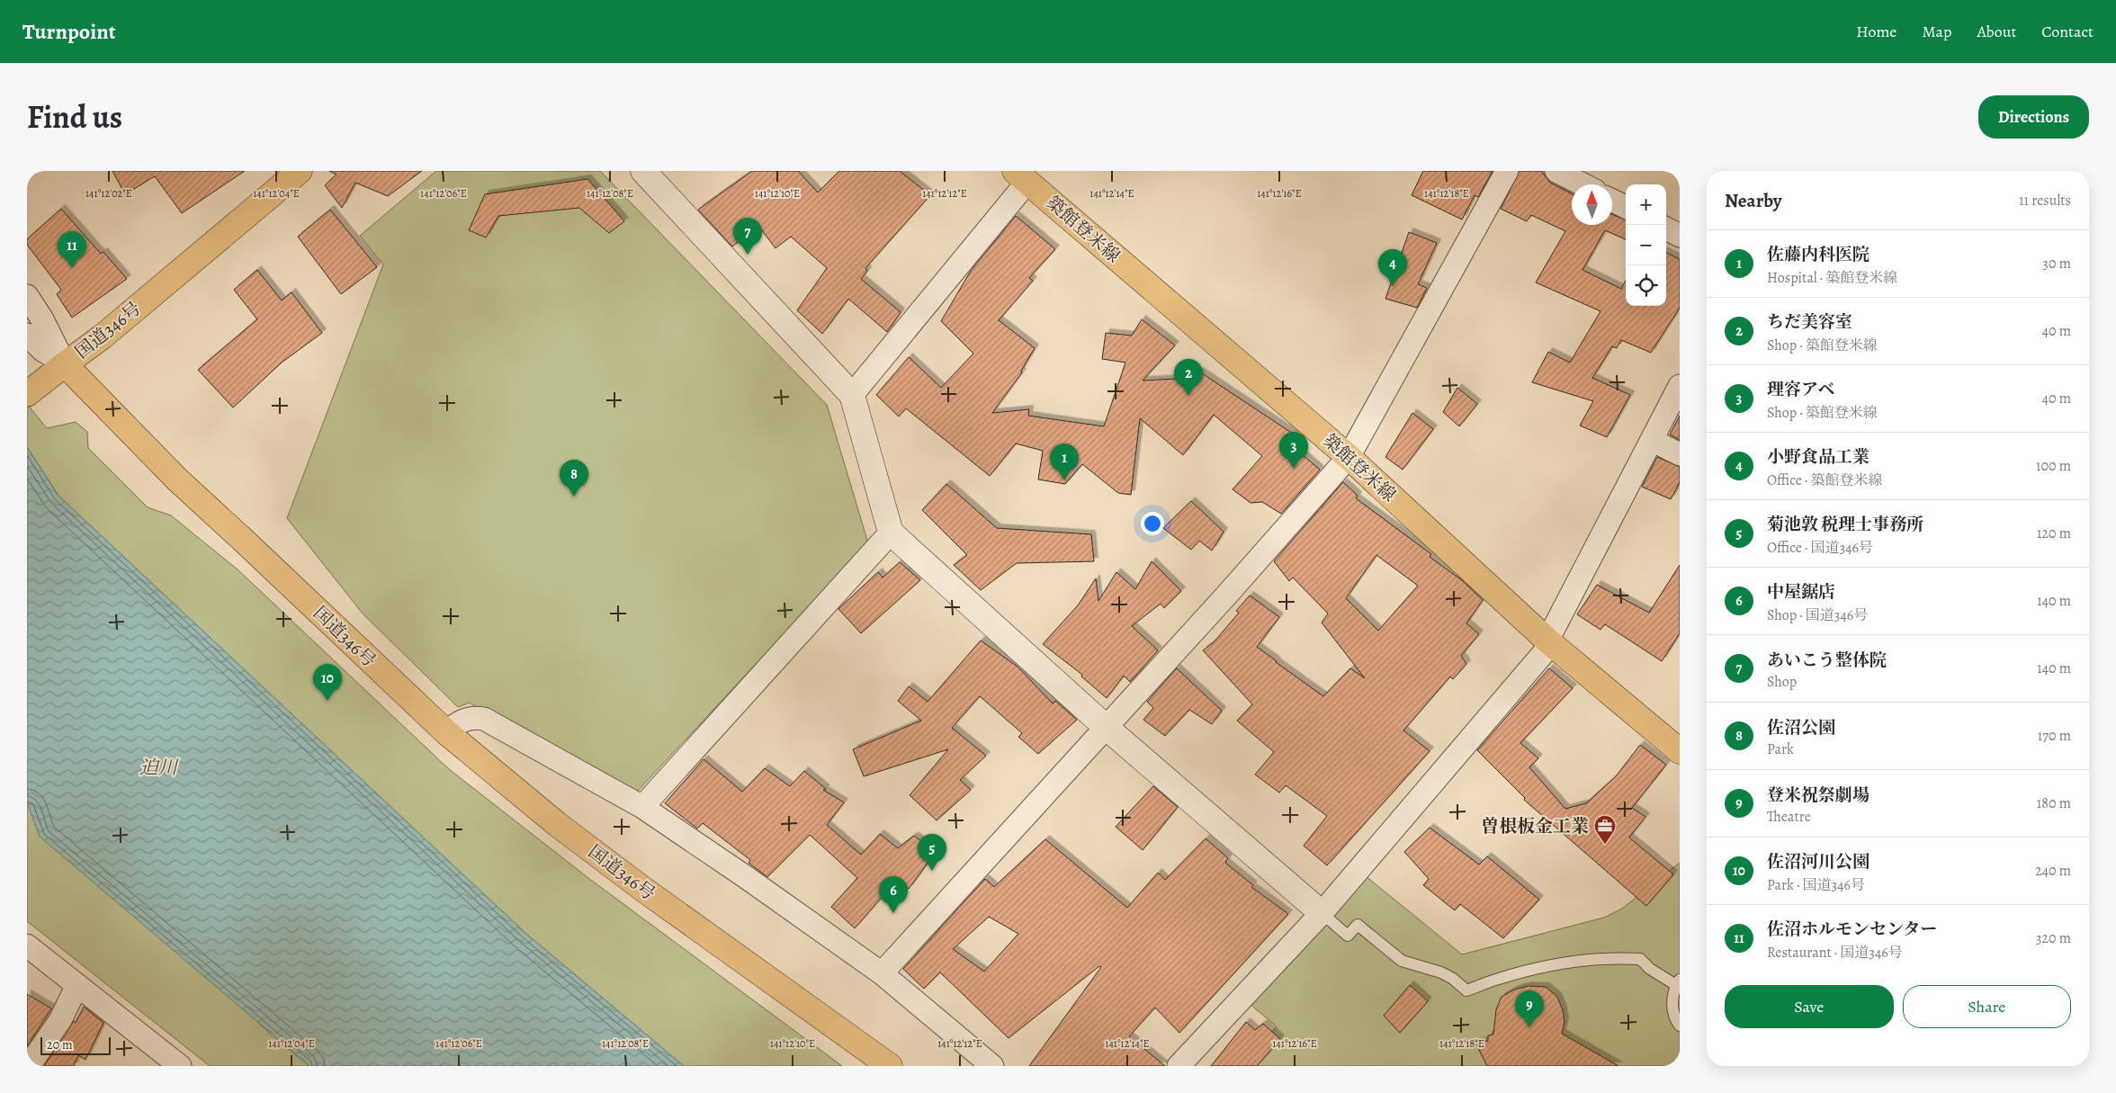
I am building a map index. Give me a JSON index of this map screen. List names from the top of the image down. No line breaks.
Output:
{"streets":{"main road":["築館登米線","国道346号"]},"water":["迫川"],"places":{"office":["曽根板金工業"]},"scale_bar":"20 m","north":"top","page":{"header":"Turnpoint","nav":["Home","Map","About","Contact"],"title":"Find us","buttons":["Directions",["Save","Share"]],"heading":["Nearby","11 results"],"map_buttons":["+","−"],"pins":["7","11","4","2","3","1","8","10","5","6","9"],"list":[{"mark":"1","name":"佐藤内科医院","note":"Hospital · 築館登米線","value":"30 m"},{"mark":"2","name":"ちだ美容室","note":"Shop · 築館登米線","value":"40 m"},{"mark":"3","name":"理容アベ","note":"Shop · 築館登米線","value":"40 m"},{"mark":"4","name":"小野食品工業","note":"Office · 築館登米線","value":"100 m"},{"mark":"5","name":"菊池敦 税理士事務所","note":"Office · 国道346号","value":"120 m"},{"mark":"6","name":"中屋鋸店","note":"Shop · 国道346号","value":"140 m"},{"mark":"7","name":"あいこう整体院","note":"Shop","value":"140 m"},{"mark":"8","name":"佐沼公園","note":"Park","value":"170 m"},{"mark":"9","name":"登米祝祭劇場","note":"Theatre","value":"180 m"},{"mark":"10","name":"佐沼河川公園","note":"Park · 国道346号","value":"240 m"},{"mark":"11","name":"佐沼ホルモンセンター","note":"Restaurant · 国道346号","value":"320 m"}],"scale":"20 m"},"coordinates":["141°12'02\"E","141°12'04\"E","141°12'06\"E","141°12'08\"E","141°12'10\"E","141°12'12\"E","141°12'14\"E","141°12'16\"E","141°12'18\"E"]}
